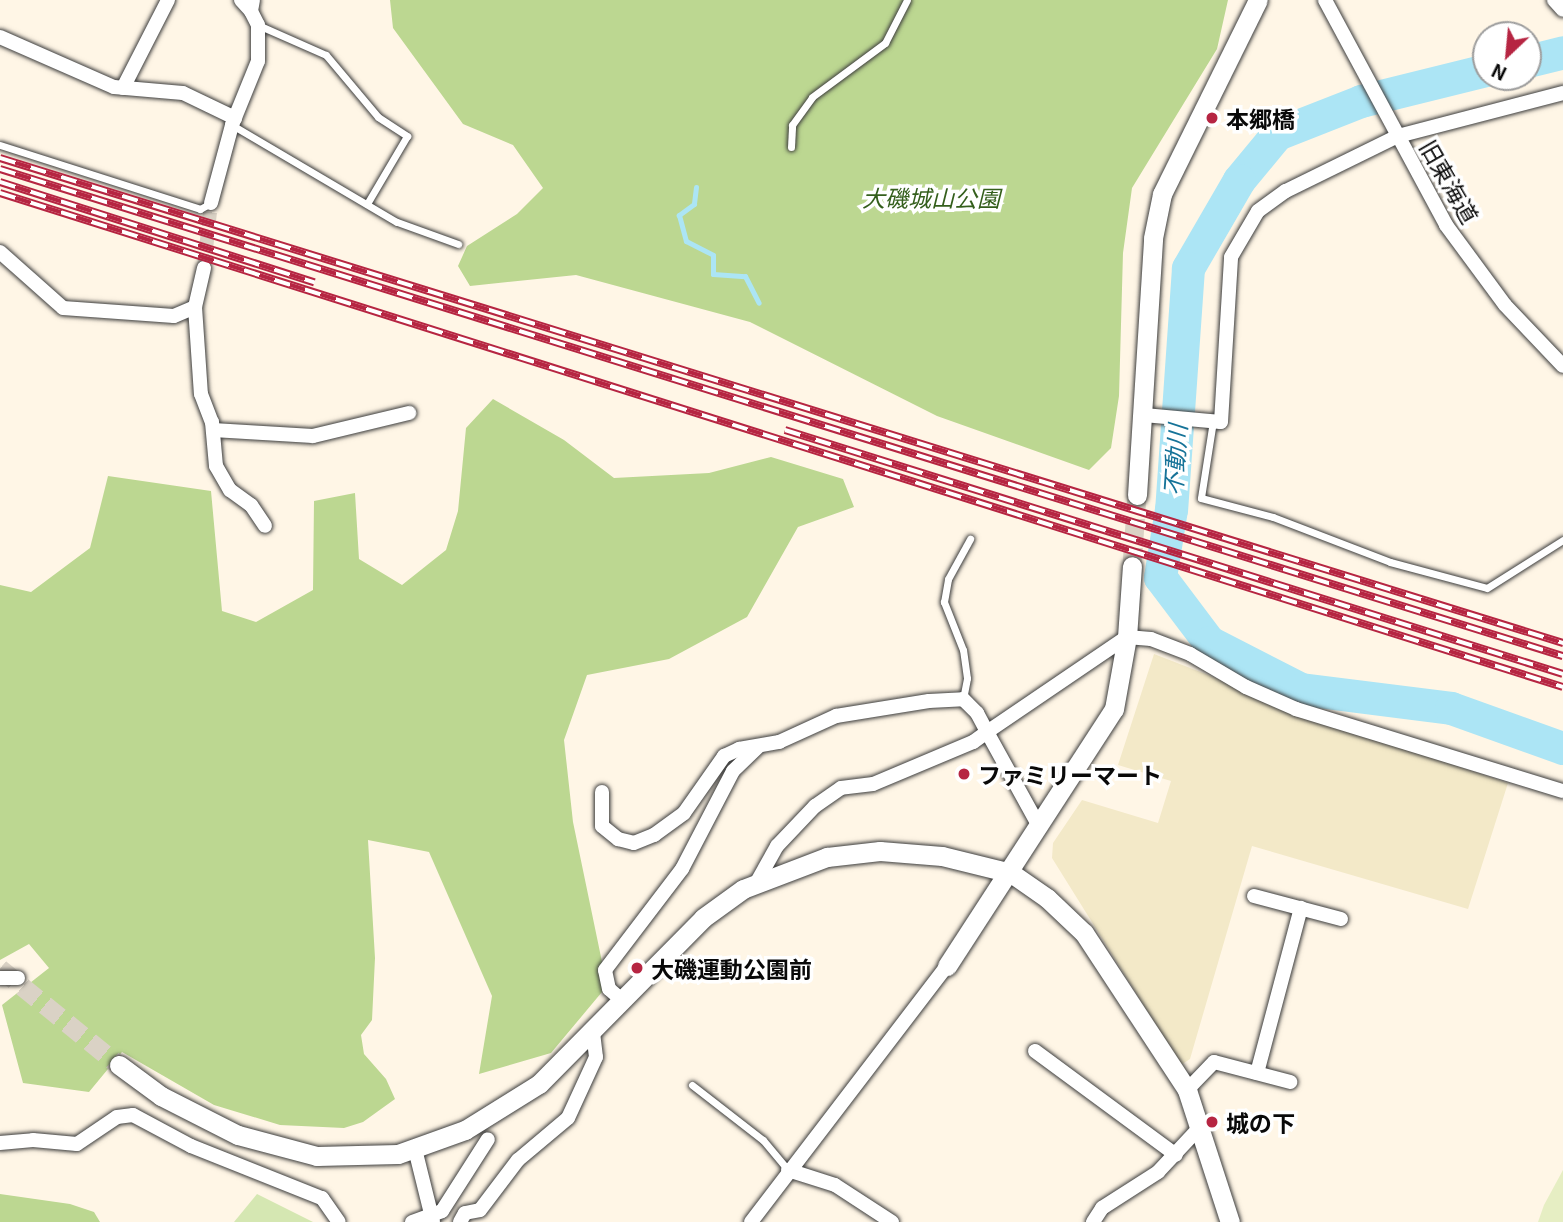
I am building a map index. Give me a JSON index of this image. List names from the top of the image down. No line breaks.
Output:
{"streets":{"street":["旧東海道"]},"water":["不動川"],"parks":["大磯城山公園"],"places":["本郷橋","ファミリーマート","大磯運動公園前","城の下"],"north":"bottom left"}
